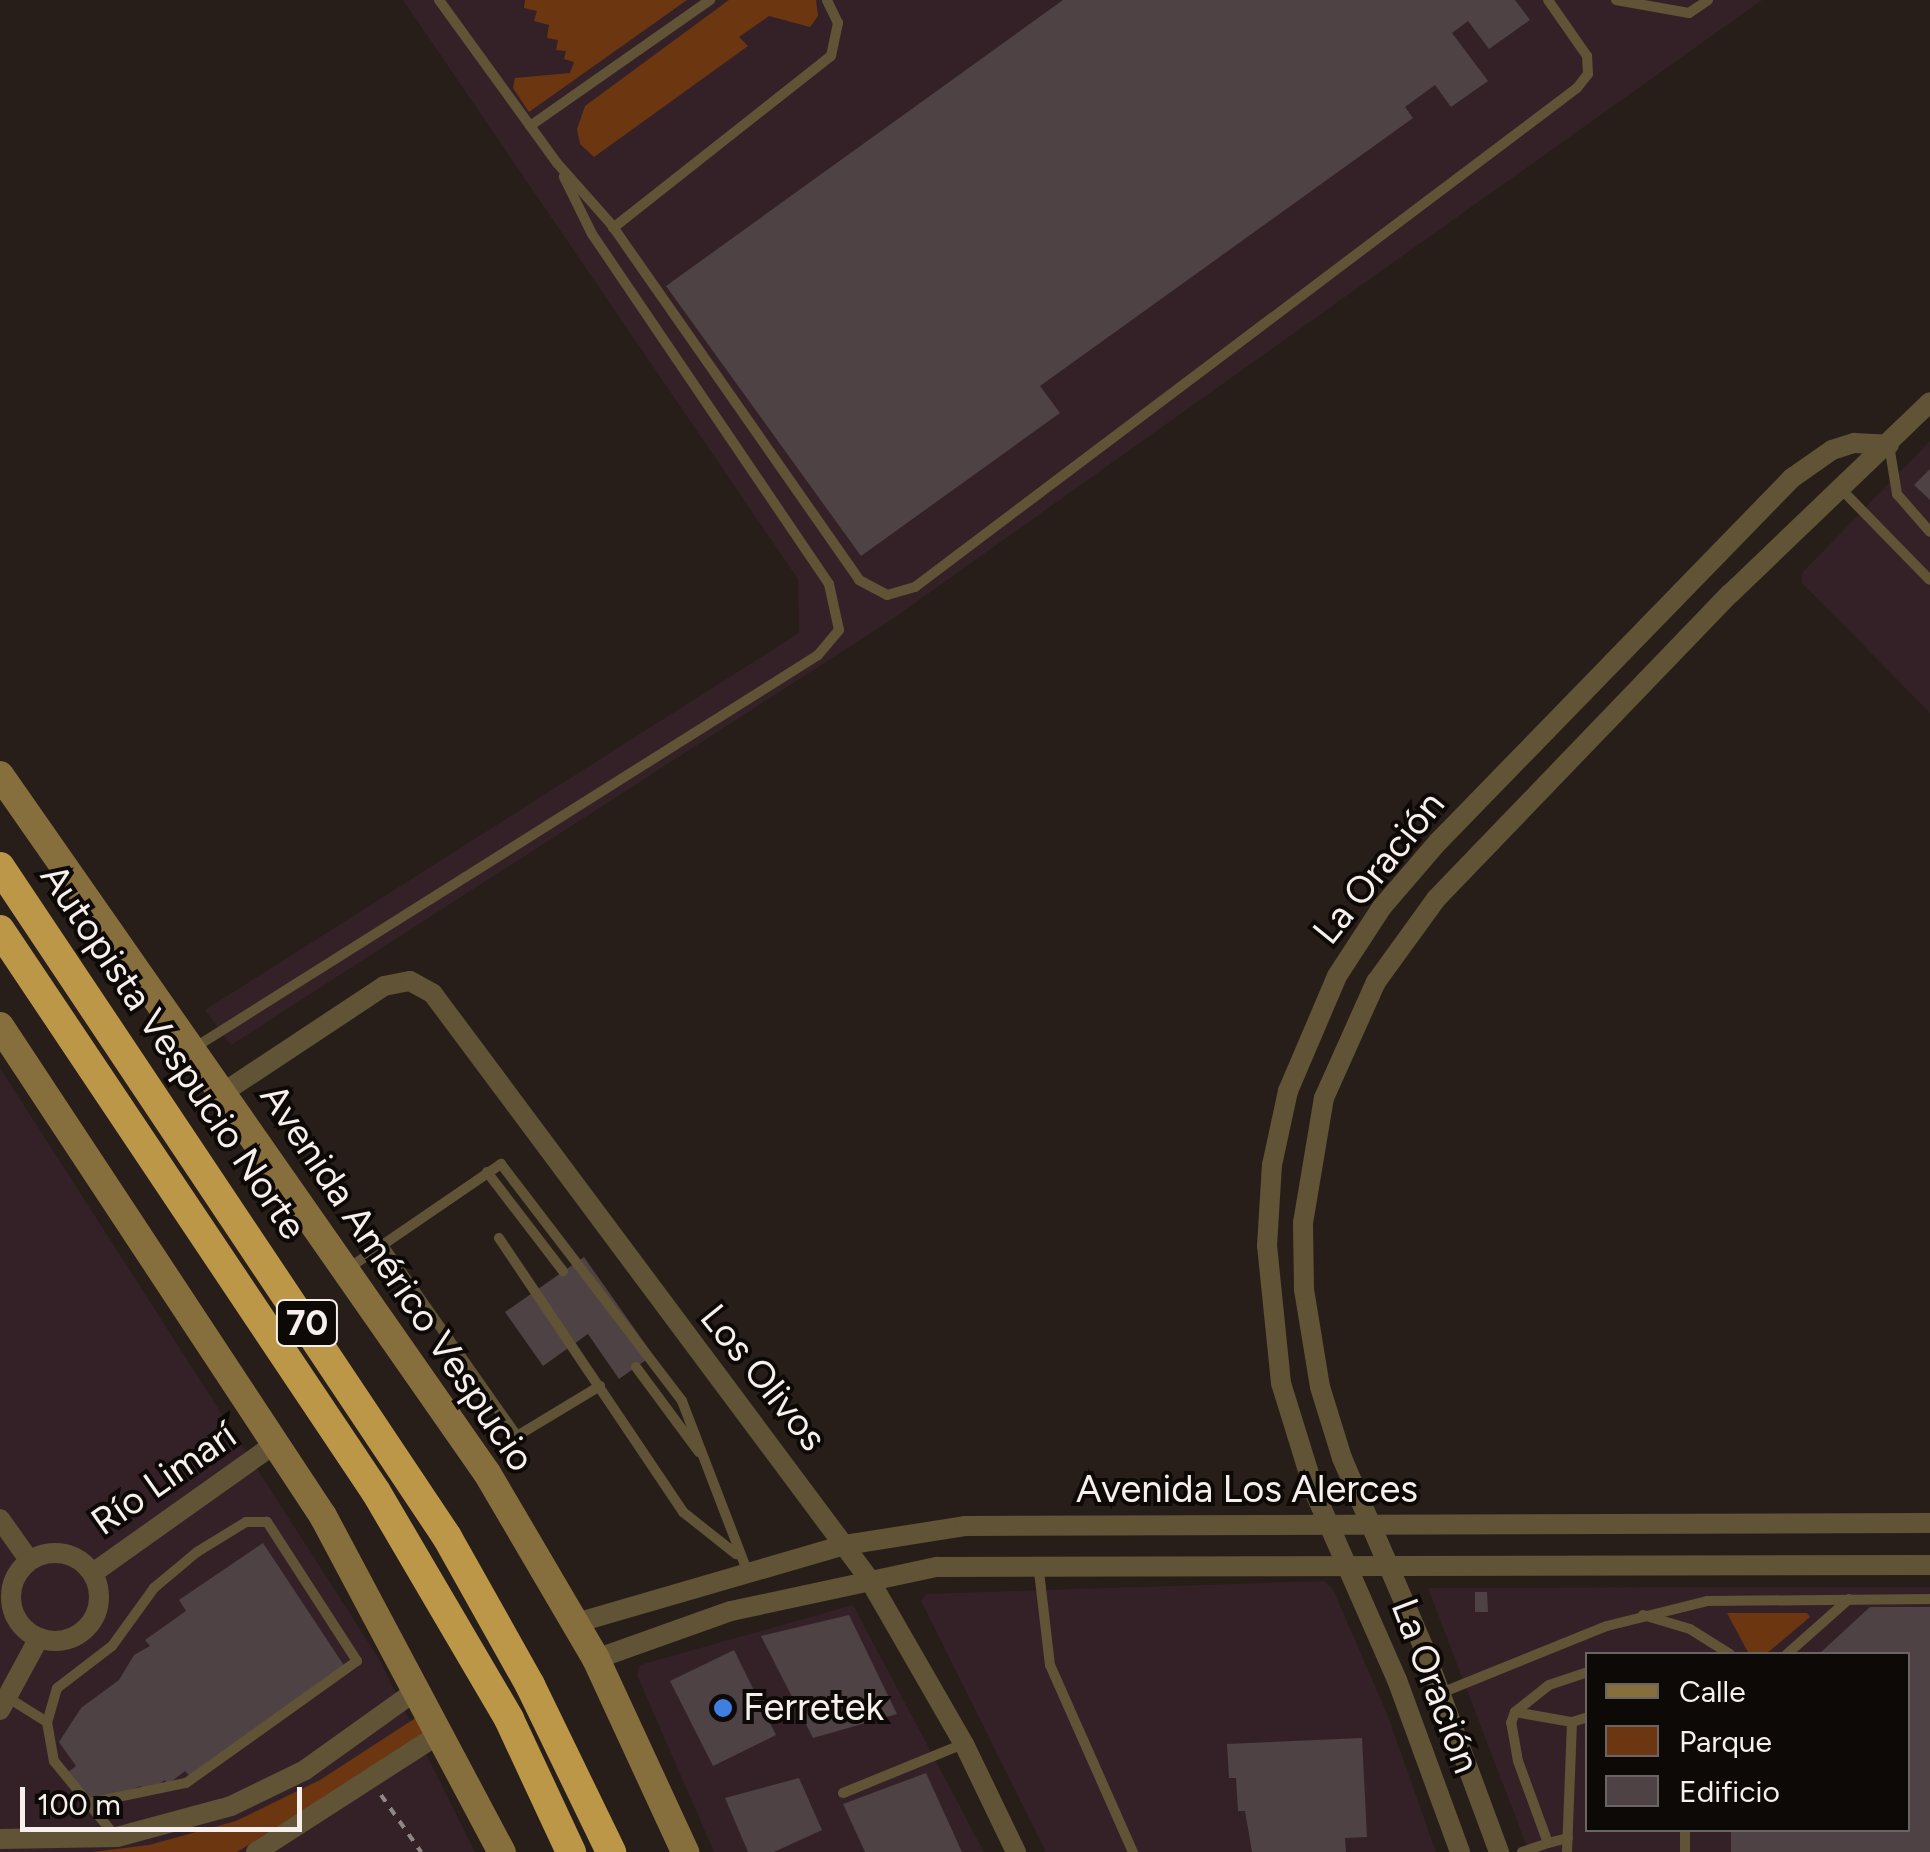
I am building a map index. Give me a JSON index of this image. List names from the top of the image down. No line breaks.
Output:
{"streets":{"highway":["Autopista Vespucio Norte","70"],"main road":["Avenida Américo Vespucio"],"street":["La Oración","Los Olivos","Río Limarí","Avenida Los Alerces"]},"crossings":[["La Oración","Avenida Los Alerces"],["Avenida Américo Vespucio","Los Olivos"],["Avenida Américo Vespucio","Avenida Los Alerces"],["Los Olivos","Avenida Los Alerces"]],"places":["Ferretek"],"legend":["Calle","Parque","Edificio"],"scale_bar":"100 m"}
